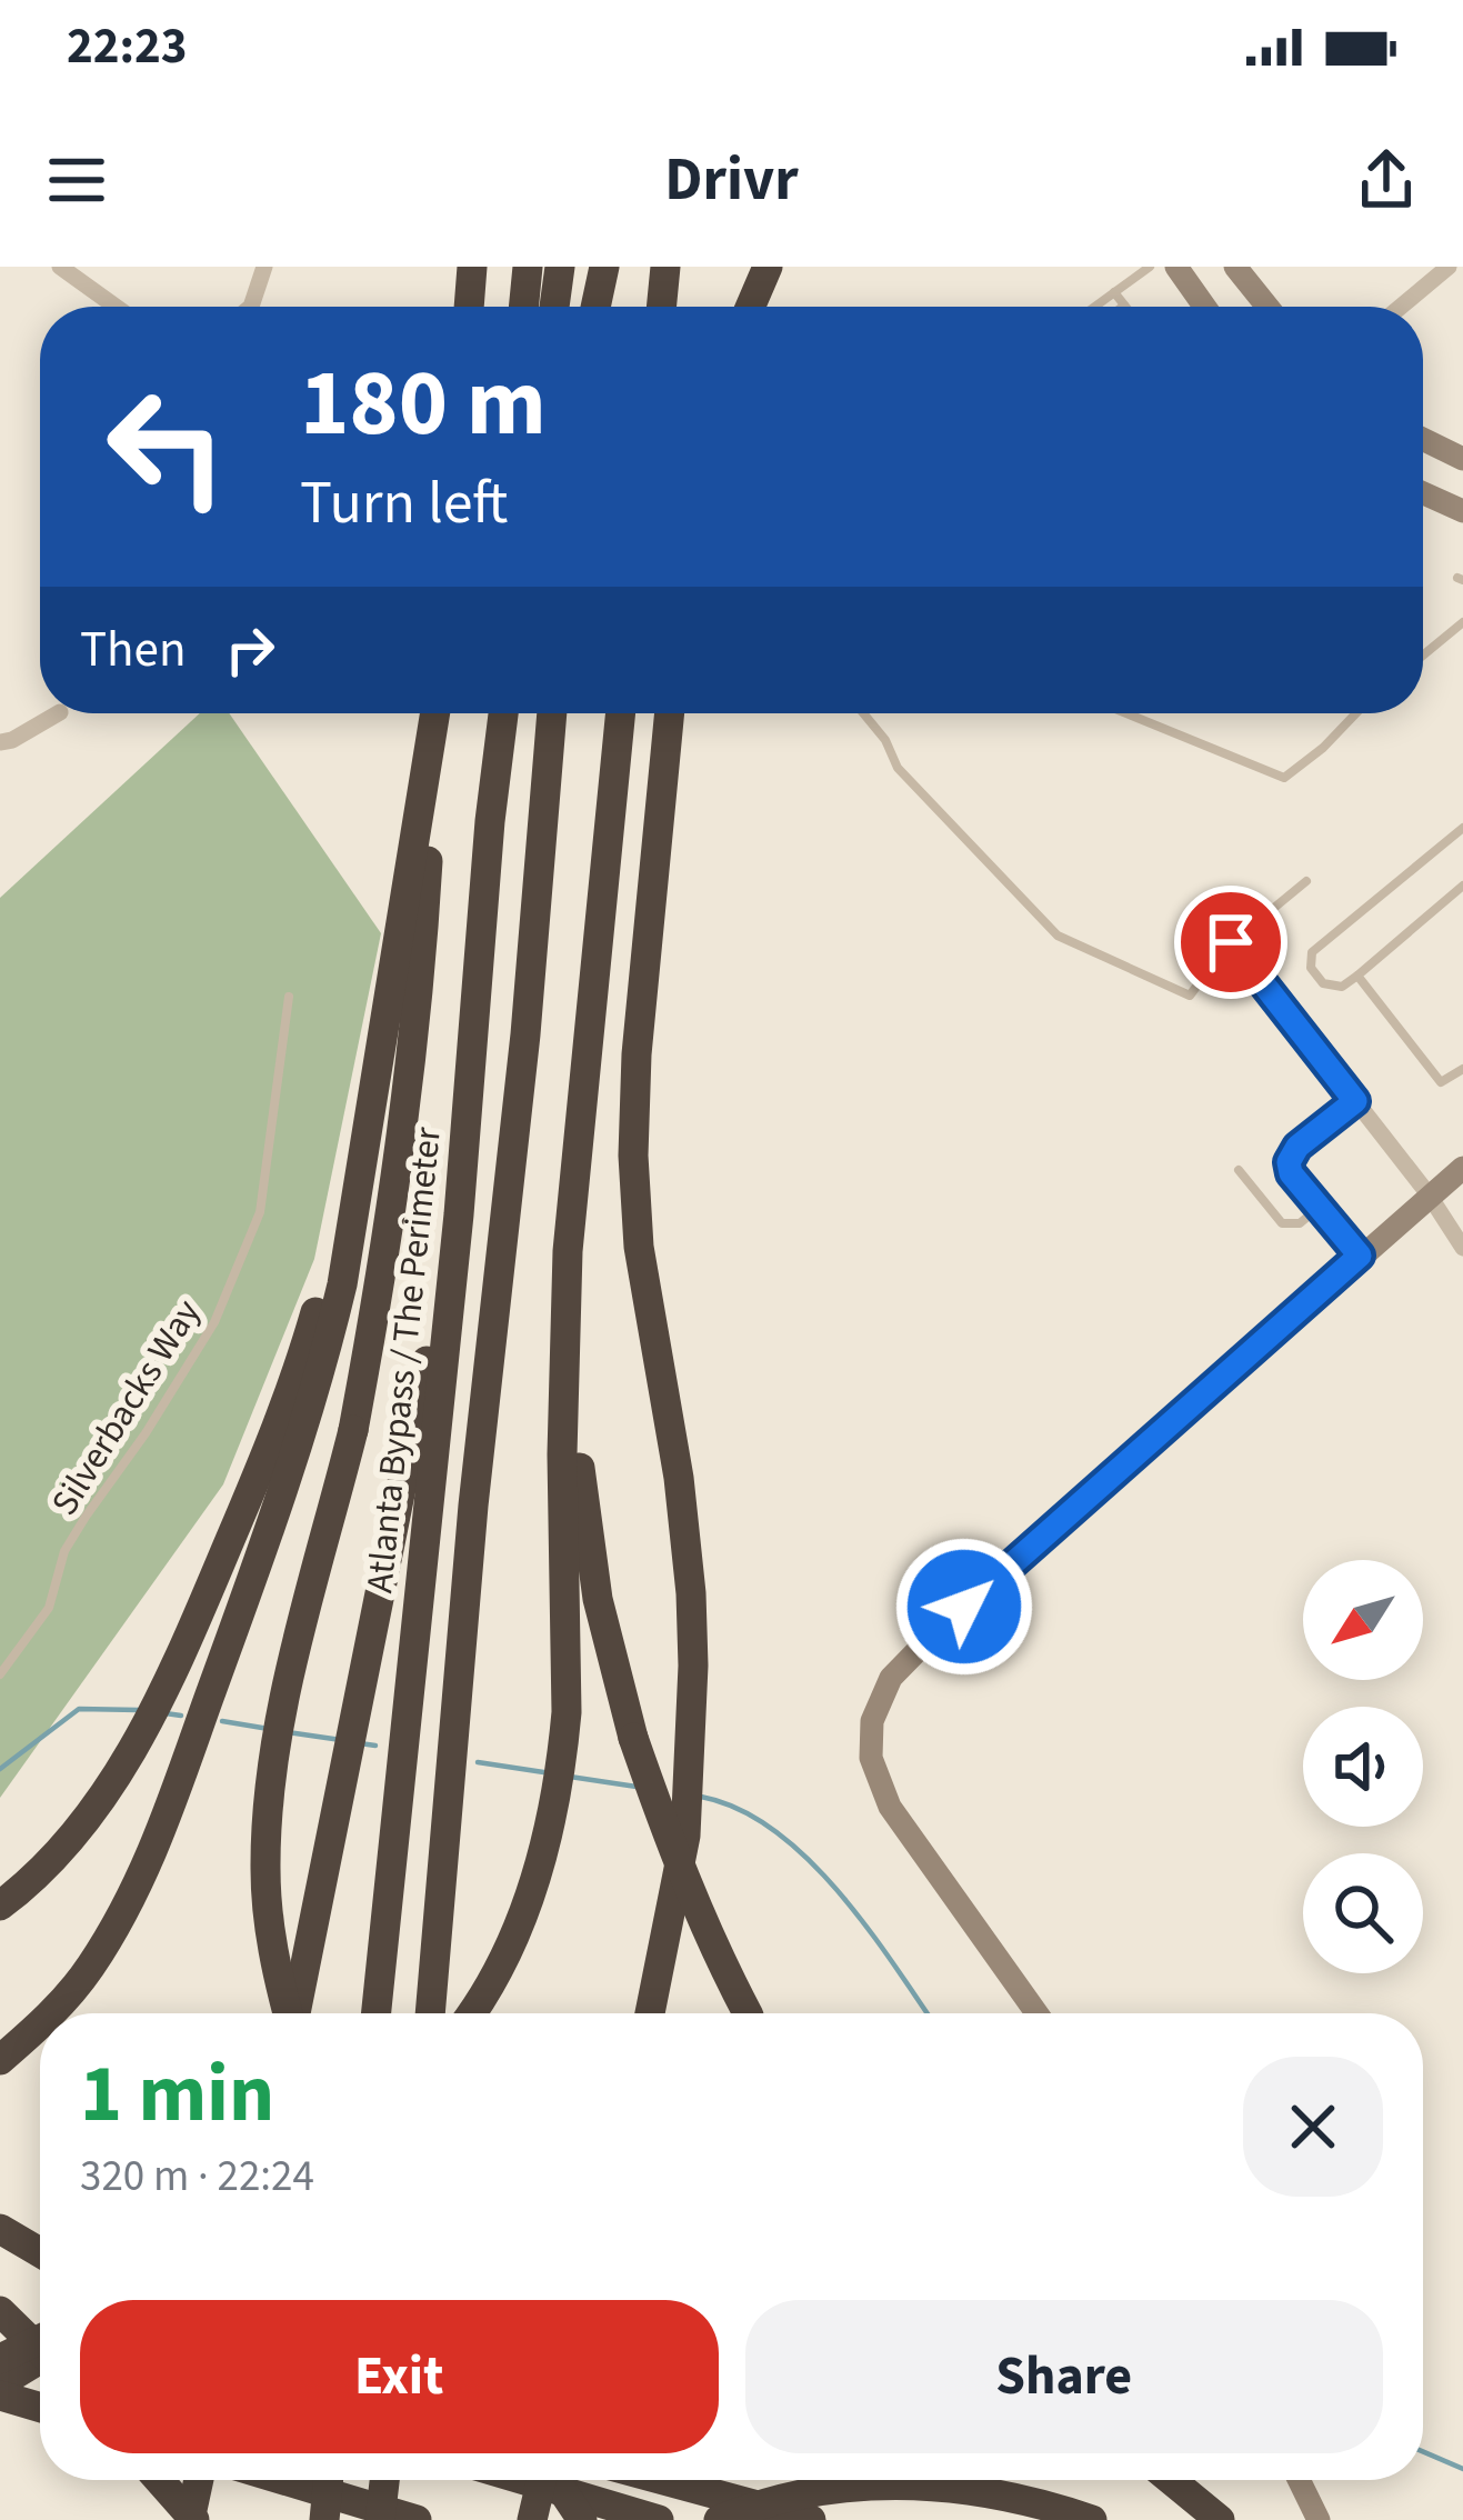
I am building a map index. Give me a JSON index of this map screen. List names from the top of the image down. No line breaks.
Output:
{"streets":{"highway":["Atlanta Bypass / The Perimeter"],"lane":["Silverbacks Way"]},"north":"bottom left","page":{"status":"22:23","header":"Drivr","turn":["180 m","Turn left"],"then":"Then","heading":["1 min","320 m · 22:24"],"buttons":["Exit","Share"]}}
